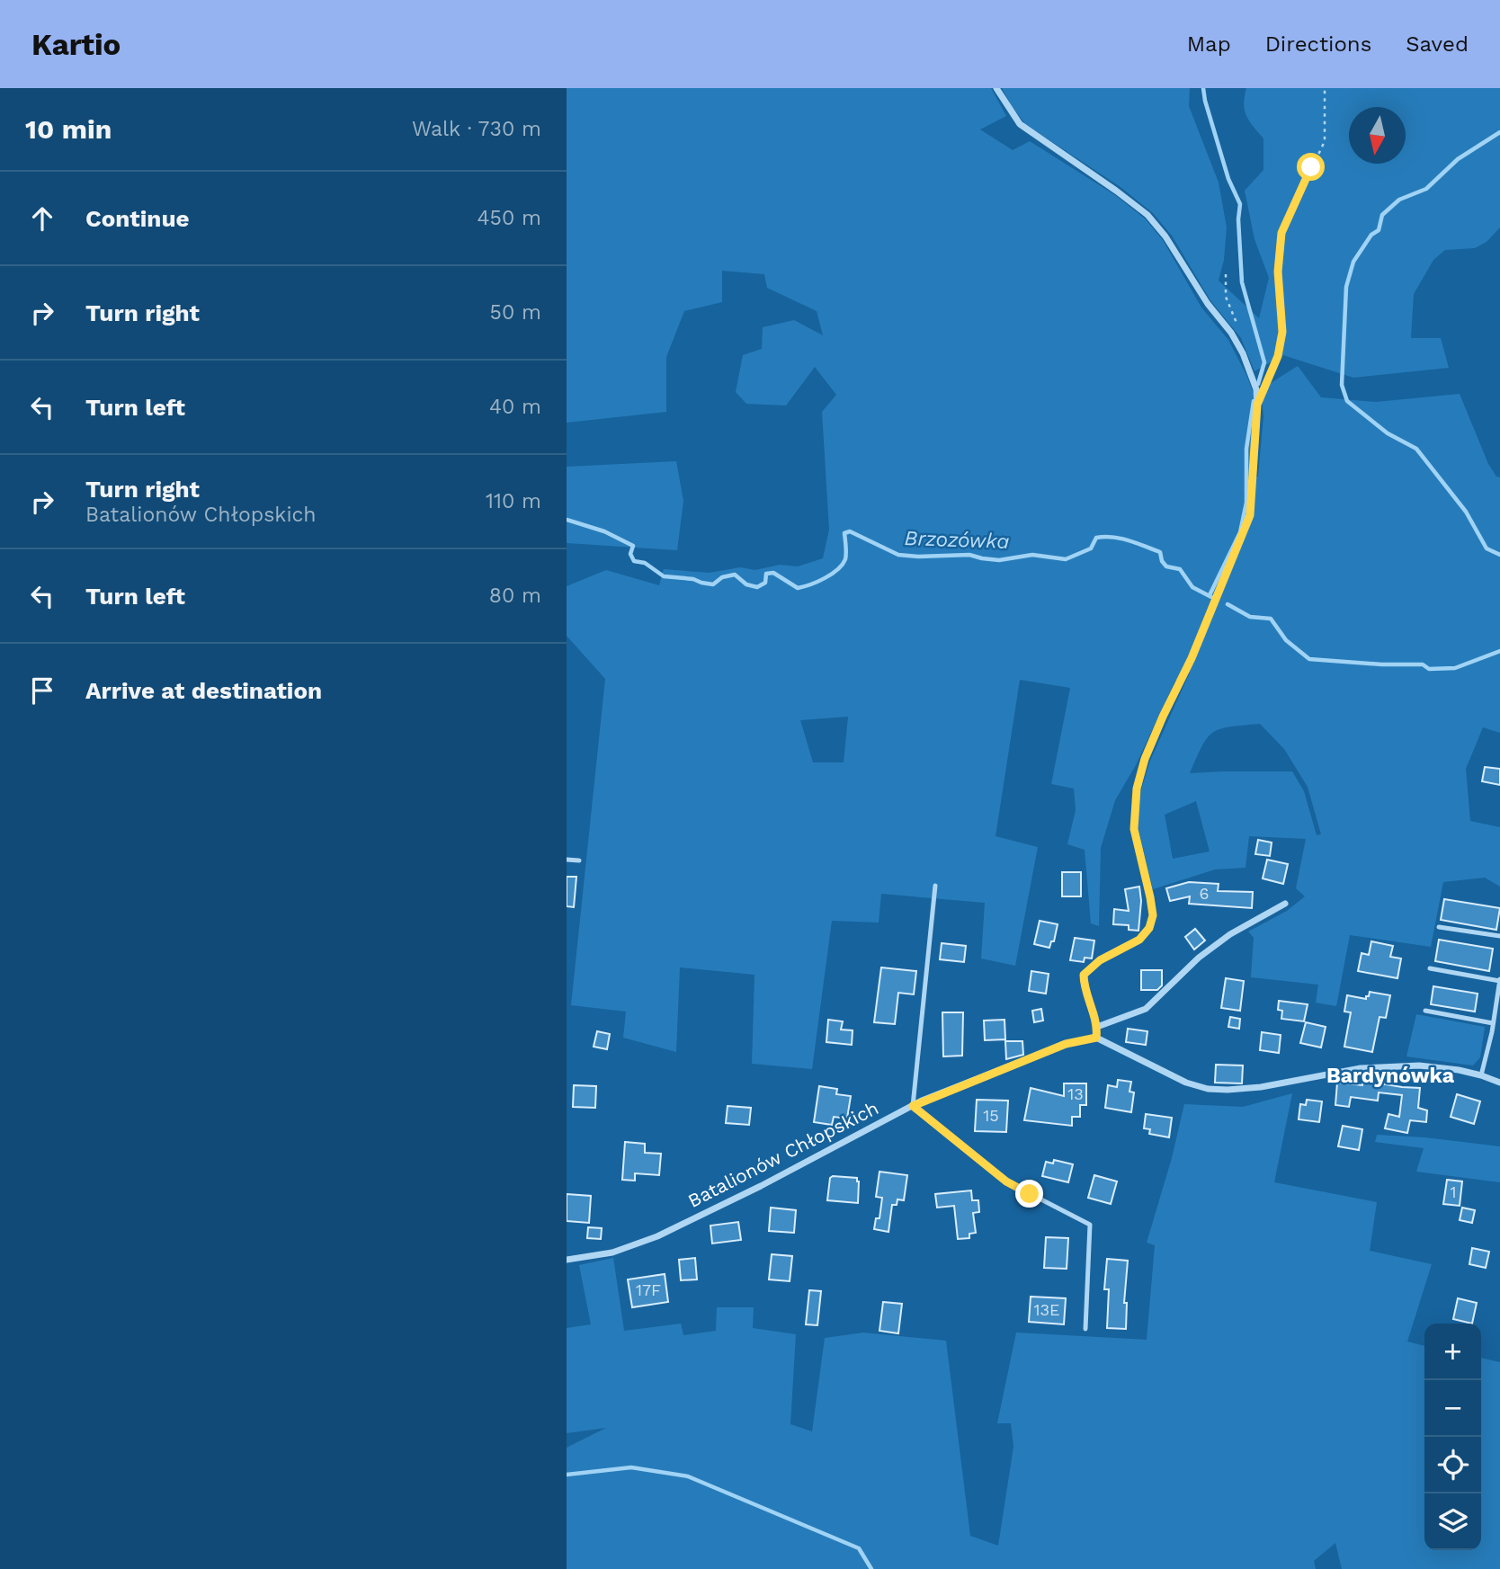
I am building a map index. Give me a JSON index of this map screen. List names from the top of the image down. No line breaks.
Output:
{"streets":{"street":["Batalionów Chłopskich"]},"districts":["Bardynówka"],"water":["Brzozówka"],"house_numbers":["6","13","15","1","17F","13E"],"north":"bottom","page":{"header":"Kartio","nav":["Map","Directions","Saved"],"heading":["10 min","Walk · 730 m"],"list":[["Continue","450 m"],["Turn right","50 m"],["Turn left","40 m"],["Turn right","Batalionów Chłopskich","110 m"],["Turn left","80 m"],"Arrive at destination"],"map_buttons":["+","−"]}}
